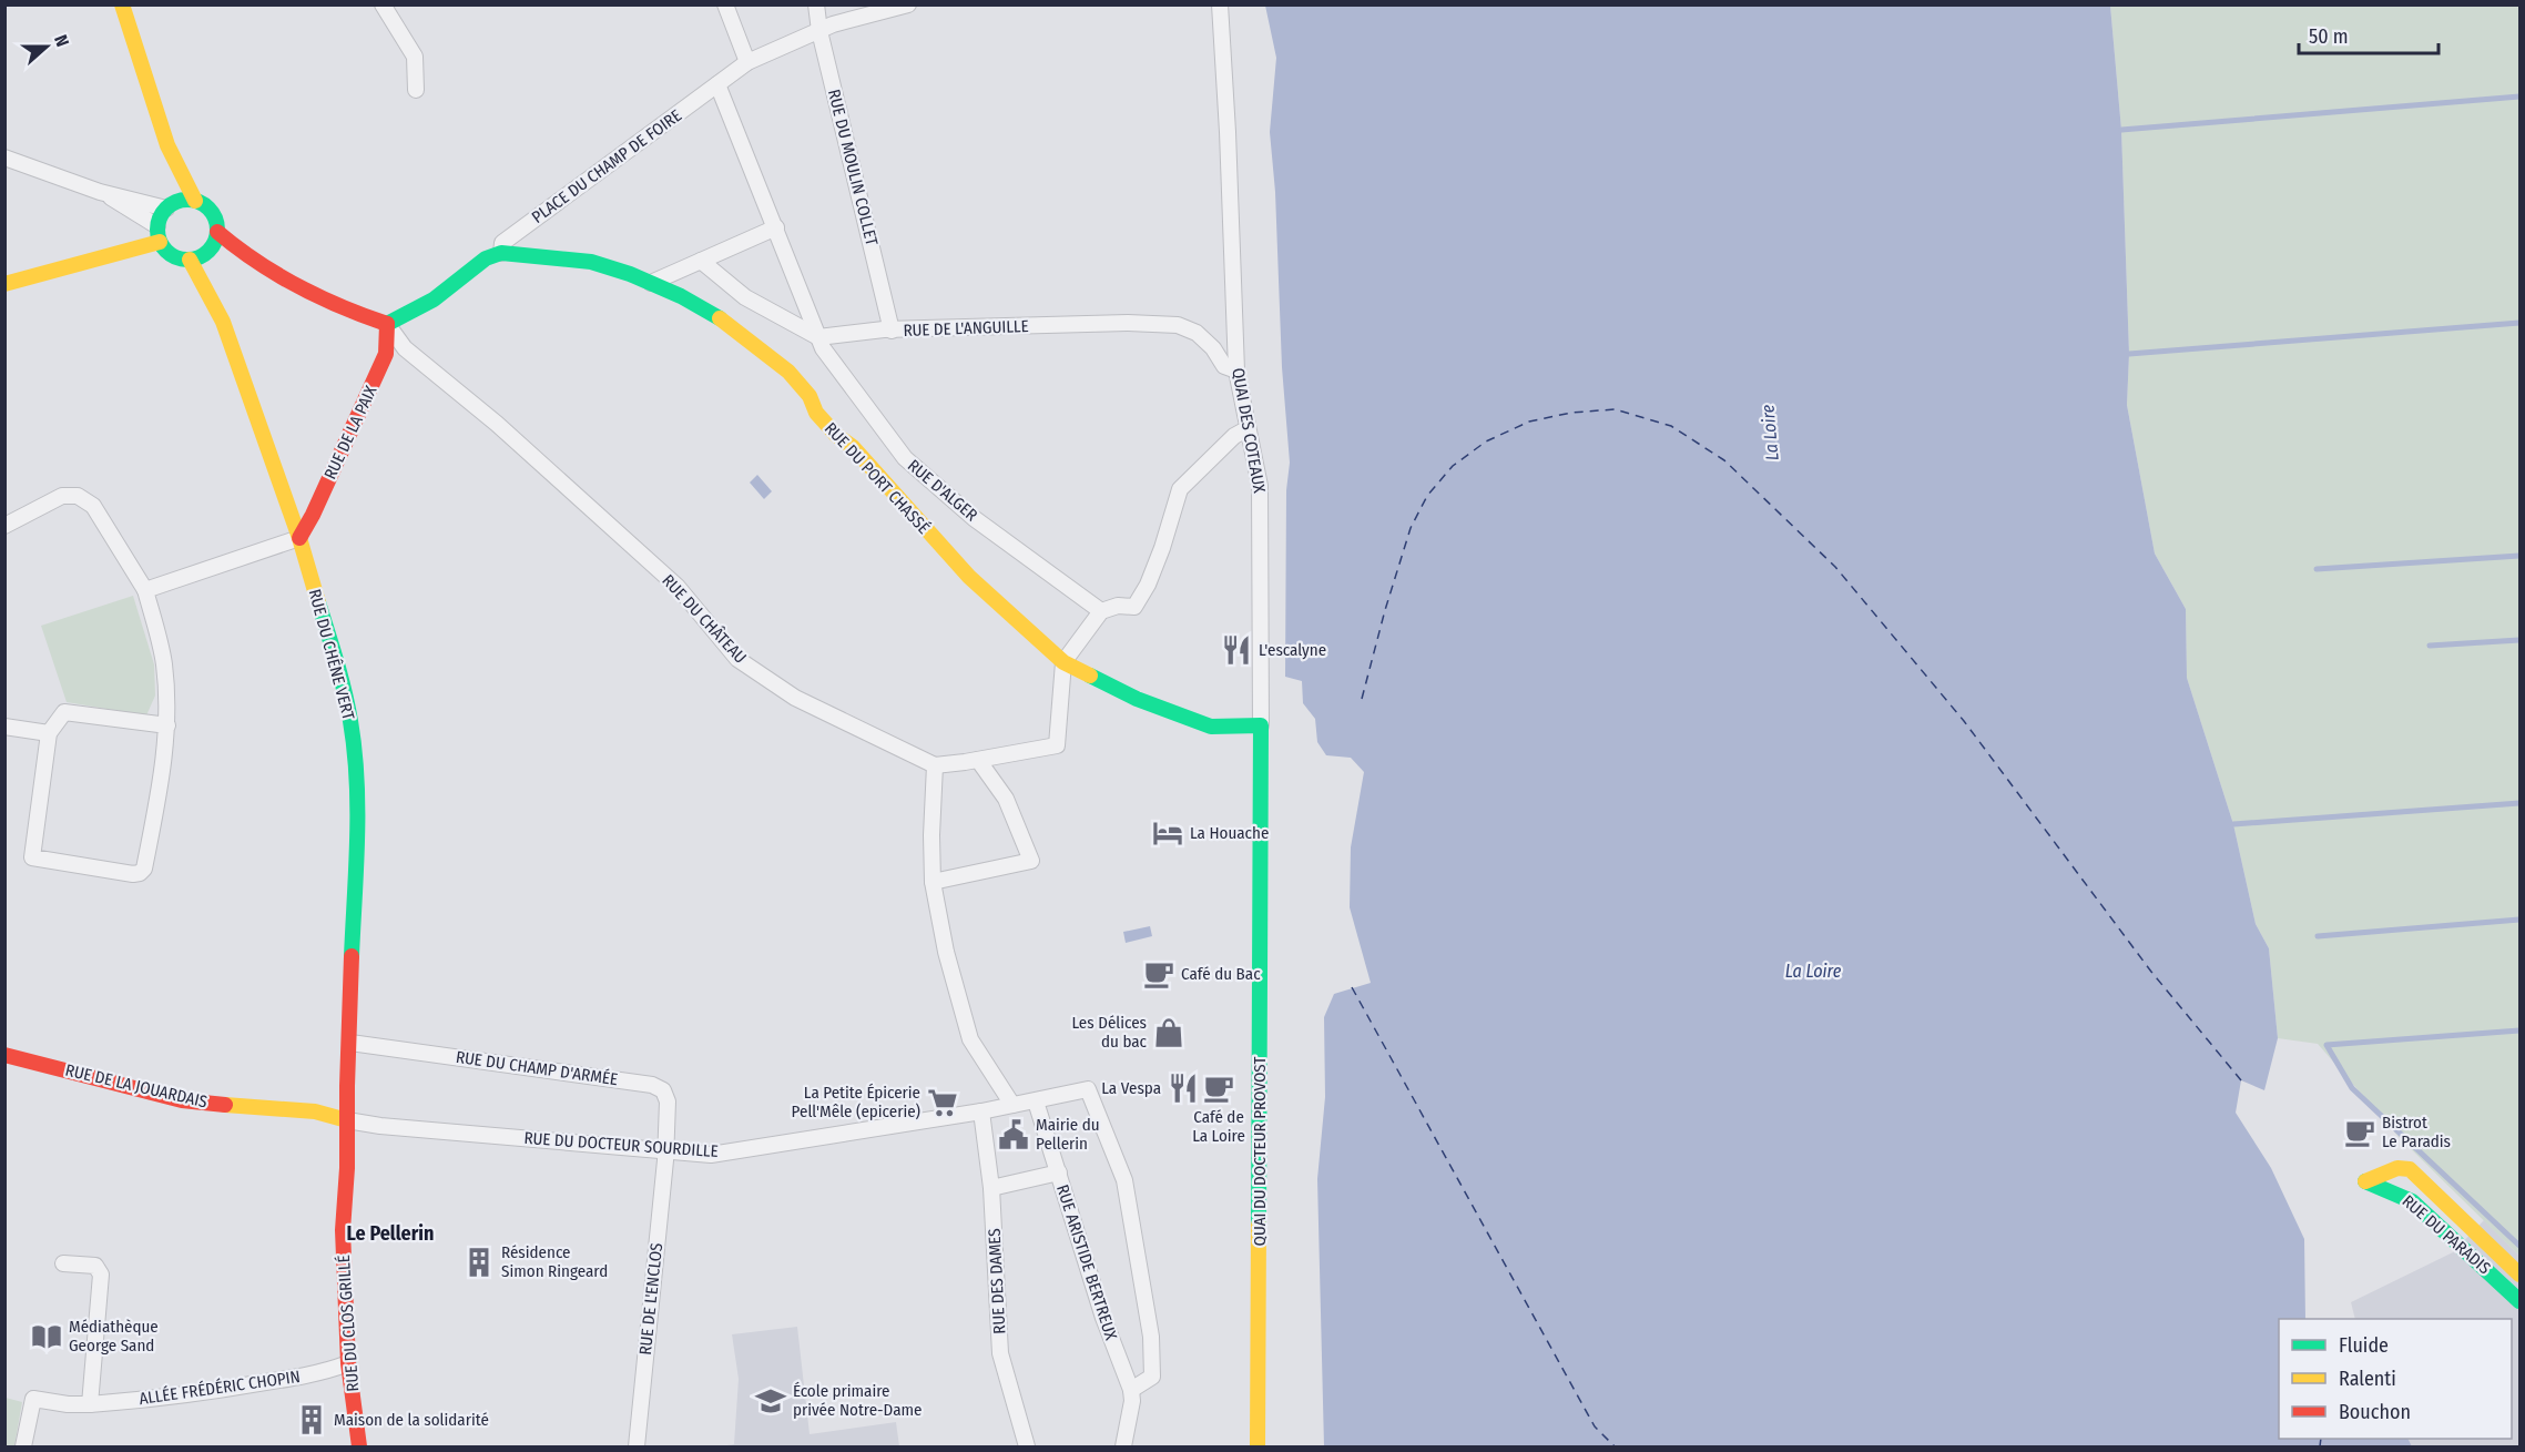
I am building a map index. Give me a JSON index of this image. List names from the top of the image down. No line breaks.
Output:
{"streets":{"main road":["QUAI DES COTEAUX","RUE DE LA PAIX","RUE DU PORT CHASSÉ","RUE DU CHÊNE VERT","RUE DE LA JOUARDAIS","QUAI DU DOCTEUR PROVOST","RUE DU PARADIS","RUE DU CLOS GRILLÉ"],"street":["PLACE DU CHAMP DE FOIRE","RUE DU MOULIN COLLET","RUE DE L'ANGUILLE","RUE D'ALGER","RUE DU CHÂTEAU","RUE DU CHAMP D'ARMÉE","RUE DU DOCTEUR SOURDILLE","RUE ARISTIDE BERTREUX","RUE DES DAMES","RUE DE L'ENCLOS","ALLÉE FRÉDÉRIC CHOPIN"]},"crossings":[["PLACE DU CHAMP DE FOIRE","RUE DU MOULIN COLLET"],["PLACE DU CHAMP DE FOIRE","RUE DU PORT CHASSÉ"],["RUE DU MOULIN COLLET","RUE DE L'ANGUILLE"],["RUE DE L'ANGUILLE","QUAI DES COTEAUX"],["RUE DE L'ANGUILLE","RUE D'ALGER"],["QUAI DES COTEAUX","RUE DU PORT CHASSÉ"],["QUAI DES COTEAUX","QUAI DU DOCTEUR PROVOST"],["RUE DE LA PAIX","RUE DU CHÂTEAU"],["RUE DE LA PAIX","RUE DU CHÊNE VERT"],["RUE DU CHÊNE VERT","RUE DU CHAMP D'ARMÉE"],["RUE DU CHÊNE VERT","RUE DE LA JOUARDAIS"],["RUE DU CHÊNE VERT","RUE DU DOCTEUR SOURDILLE"],["RUE DU CHÊNE VERT","RUE DU CLOS GRILLÉ"],["RUE DU CHAMP D'ARMÉE","RUE DU DOCTEUR SOURDILLE"],["RUE DU CHAMP D'ARMÉE","RUE DE L'ENCLOS"],["RUE DE LA JOUARDAIS","RUE DU DOCTEUR SOURDILLE"],["RUE DE LA JOUARDAIS","RUE DU CLOS GRILLÉ"],["RUE DU DOCTEUR SOURDILLE","RUE DES DAMES"],["RUE DU DOCTEUR SOURDILLE","RUE DE L'ENCLOS"],["RUE DU DOCTEUR SOURDILLE","RUE DU CLOS GRILLÉ"],["RUE DU CLOS GRILLÉ","ALLÉE FRÉDÉRIC CHOPIN"]],"districts":["Le Pellerin"],"water":["La Loire"],"places":{"restaurant":["L'escalyne","La Vespa"],"hotel":["La Houache"],"cafe":["Café du Bac","Café de La Loire","Bistrot Le Paradis"],"shop":["Les Délices du bac"],"supermarket":["La Petite Épicerie Pell'Mêle (epicerie)"],"public building":["Mairie du Pellerin"],"building":["Résidence Simon Ringeard","Maison de la solidarité"],"library":["Médiathèque George Sand"],"school or university":["École primaire privée Notre-Dame"]},"legend":["Fluide","Ralenti","Bouchon"],"scale_bar":"50 m","north":"right"}
